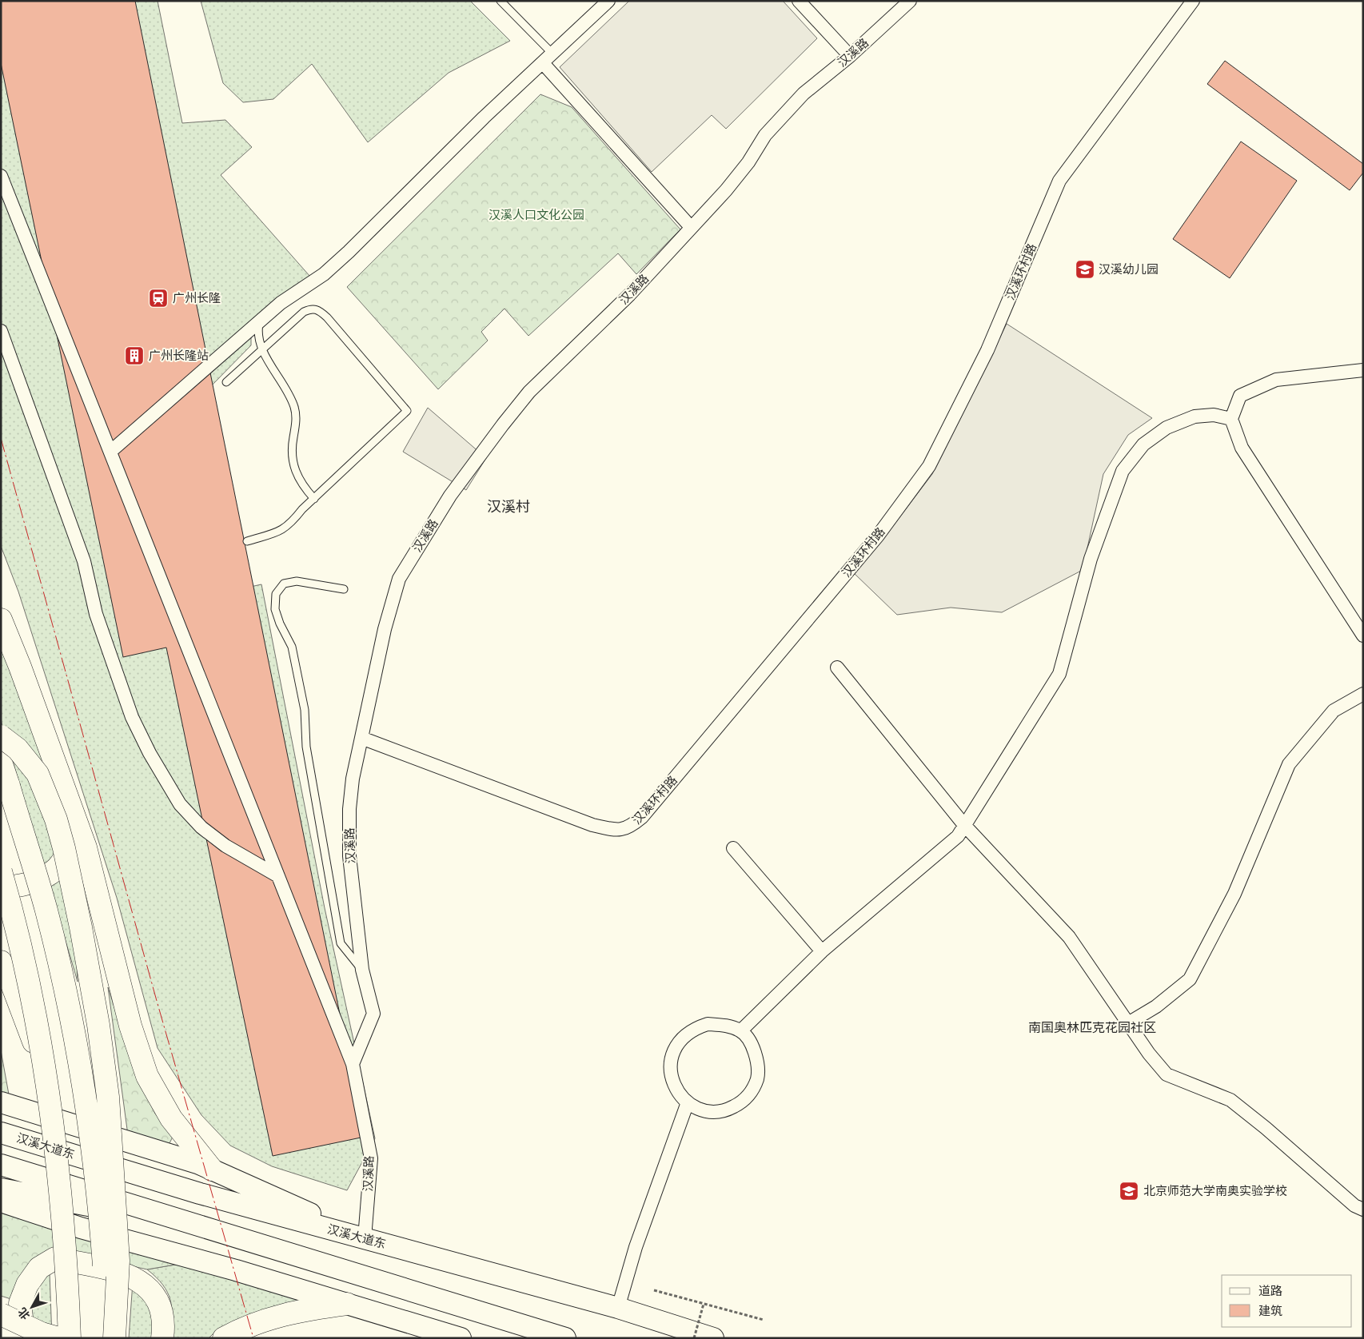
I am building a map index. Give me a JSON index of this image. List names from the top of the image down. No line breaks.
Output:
{"streets":{"main road":["汉溪大道东"],"street":["汉溪路","汉溪环村路"]},"crossings":[["汉溪路","汉溪环村路"],["汉溪路","汉溪大道东"]],"districts":["汉溪村","南国奥林匹克花园社区"],"parks":["汉溪人口文化公园"],"places":{"school or university":["汉溪幼儿园","北京师范大学南奥实验学校"],"station":["广州长隆"],"building":["广州长隆站"]},"legend":["道路","建筑"],"north":"bottom left"}
